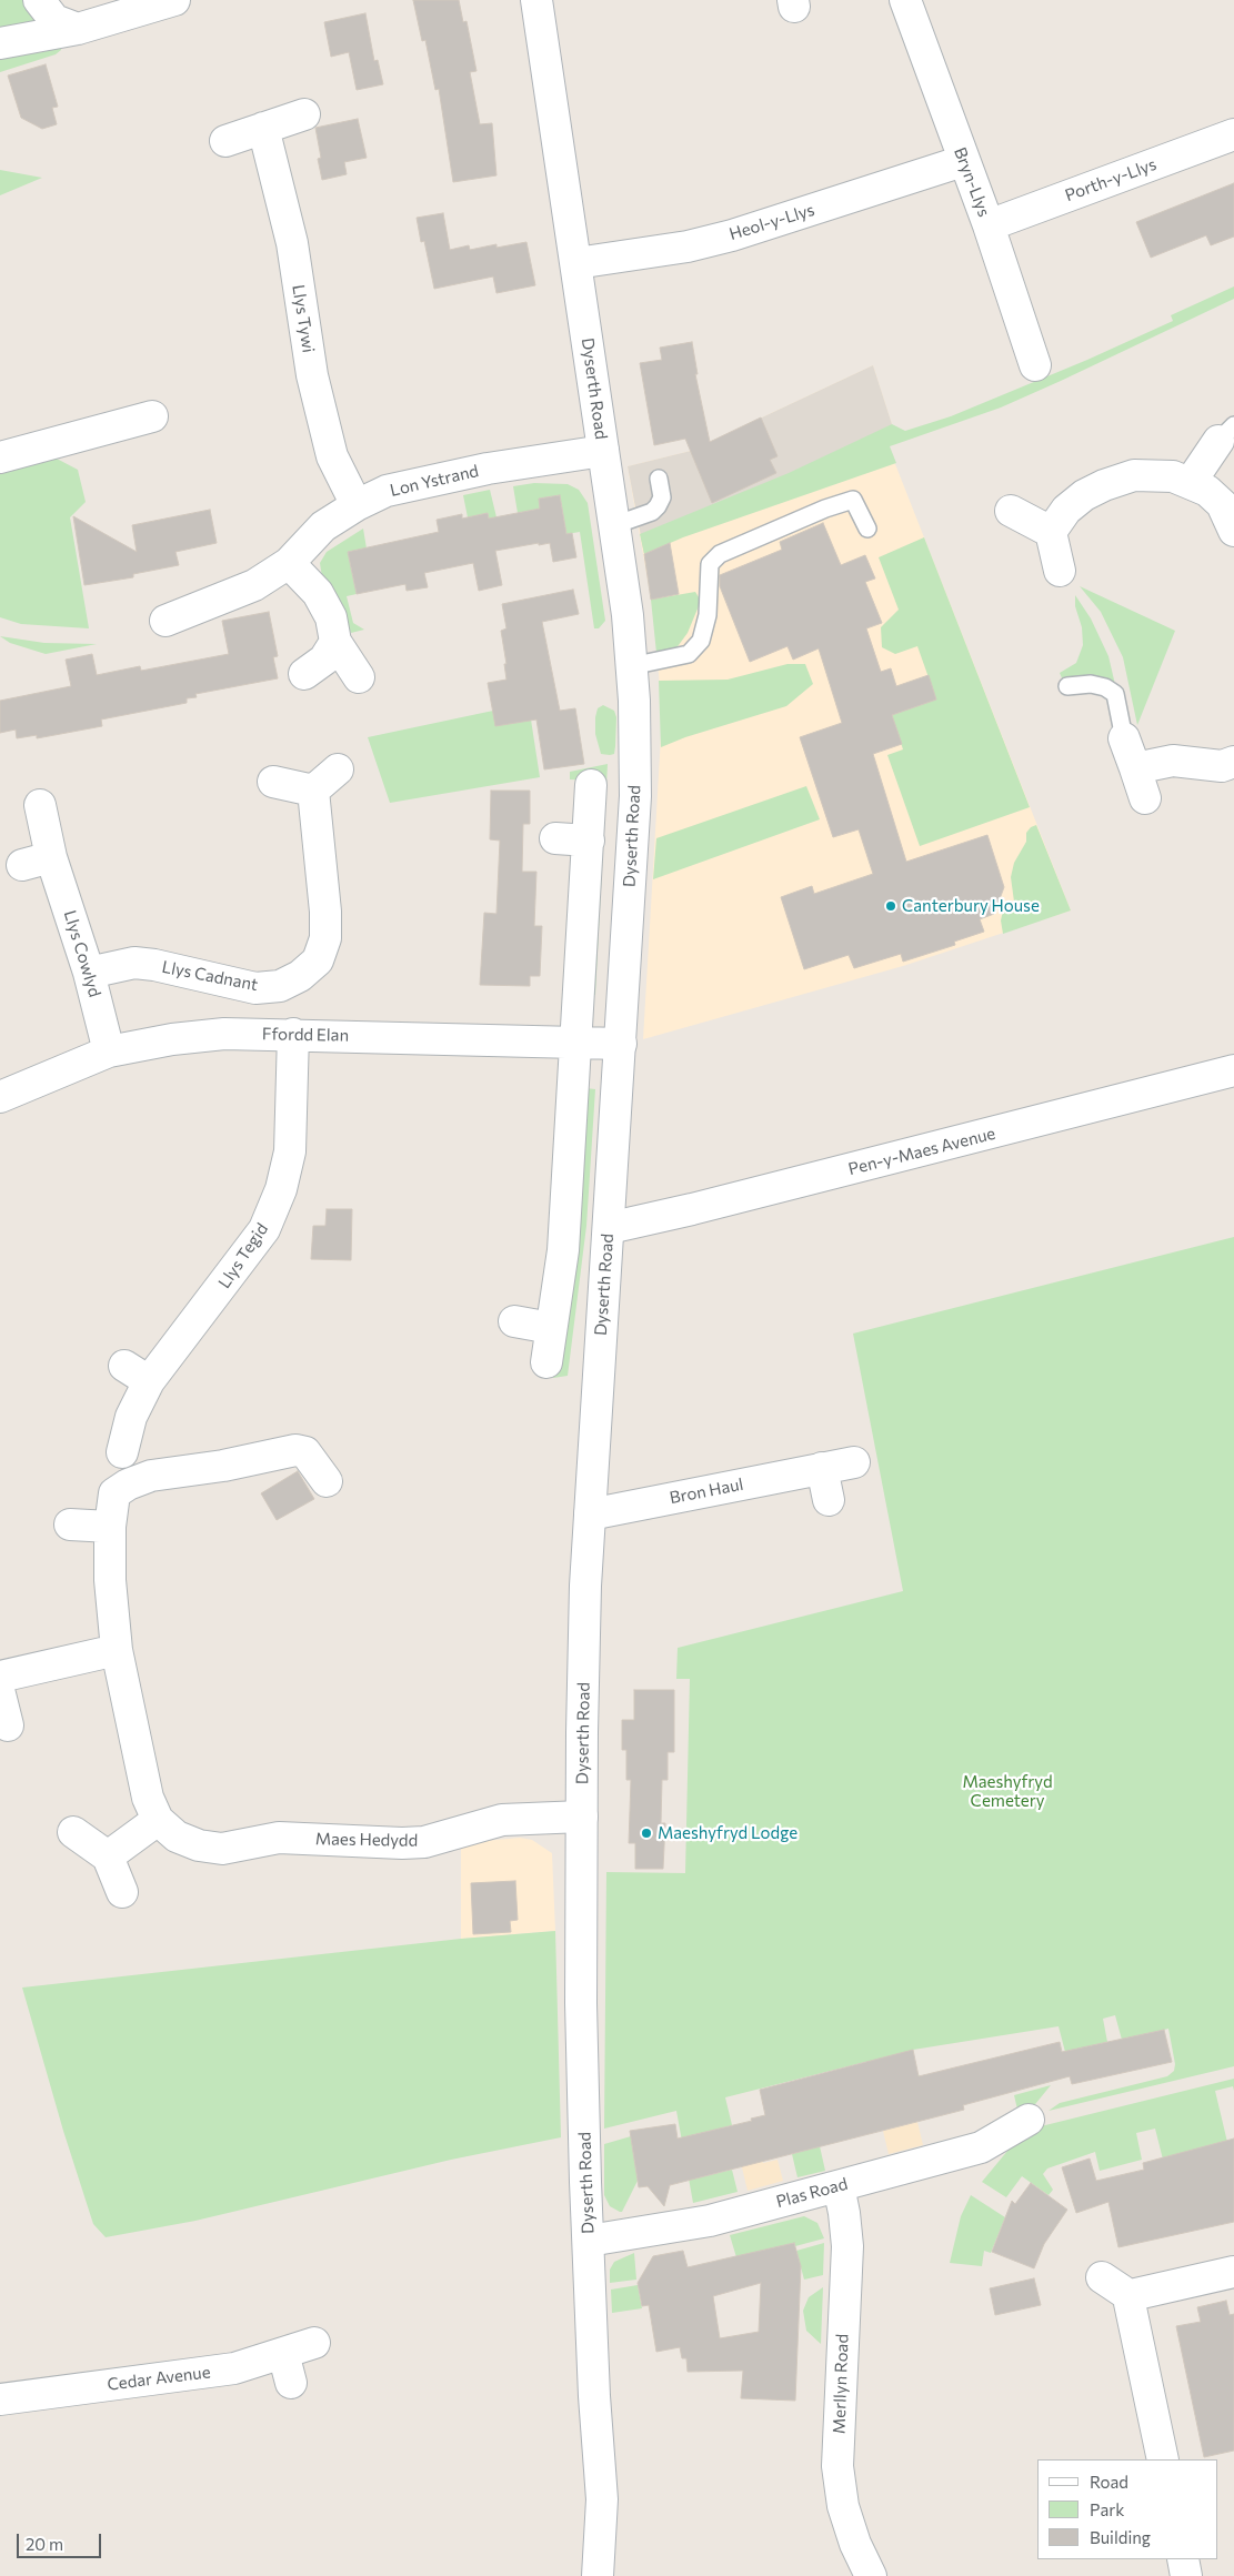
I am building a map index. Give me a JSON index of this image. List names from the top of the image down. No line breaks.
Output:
{"streets":{"street":["Porth-y-Llys","Bryn-Llys","Heol-y-Llys","Llys Tywi","Dyserth Road","Lon Ystrand","Llys Cowlyd","Llys Cadnant","Ffordd Elan","Pen-y-Maes Avenue","Llys Tegid","Bron Haul","Maes Hedydd","Plas Road","Cedar Avenue","Merllyn Road"]},"crossings":[["Porth-y-Llys","Bryn-Llys"],["Bryn-Llys","Heol-y-Llys"],["Heol-y-Llys","Dyserth Road"],["Llys Tywi","Lon Ystrand"],["Dyserth Road","Lon Ystrand"],["Dyserth Road","Ffordd Elan"],["Dyserth Road","Pen-y-Maes Avenue"],["Dyserth Road","Bron Haul"],["Dyserth Road","Maes Hedydd"],["Dyserth Road","Plas Road"],["Llys Cowlyd","Llys Cadnant"],["Llys Cowlyd","Ffordd Elan"],["Ffordd Elan","Llys Tegid"],["Plas Road","Merllyn Road"]],"parks":["Maeshyfryd Cemetery"],"places":["Canterbury House","Maeshyfryd Lodge"],"legend":["Road","Park","Building"],"scale_bar":"20 m"}
